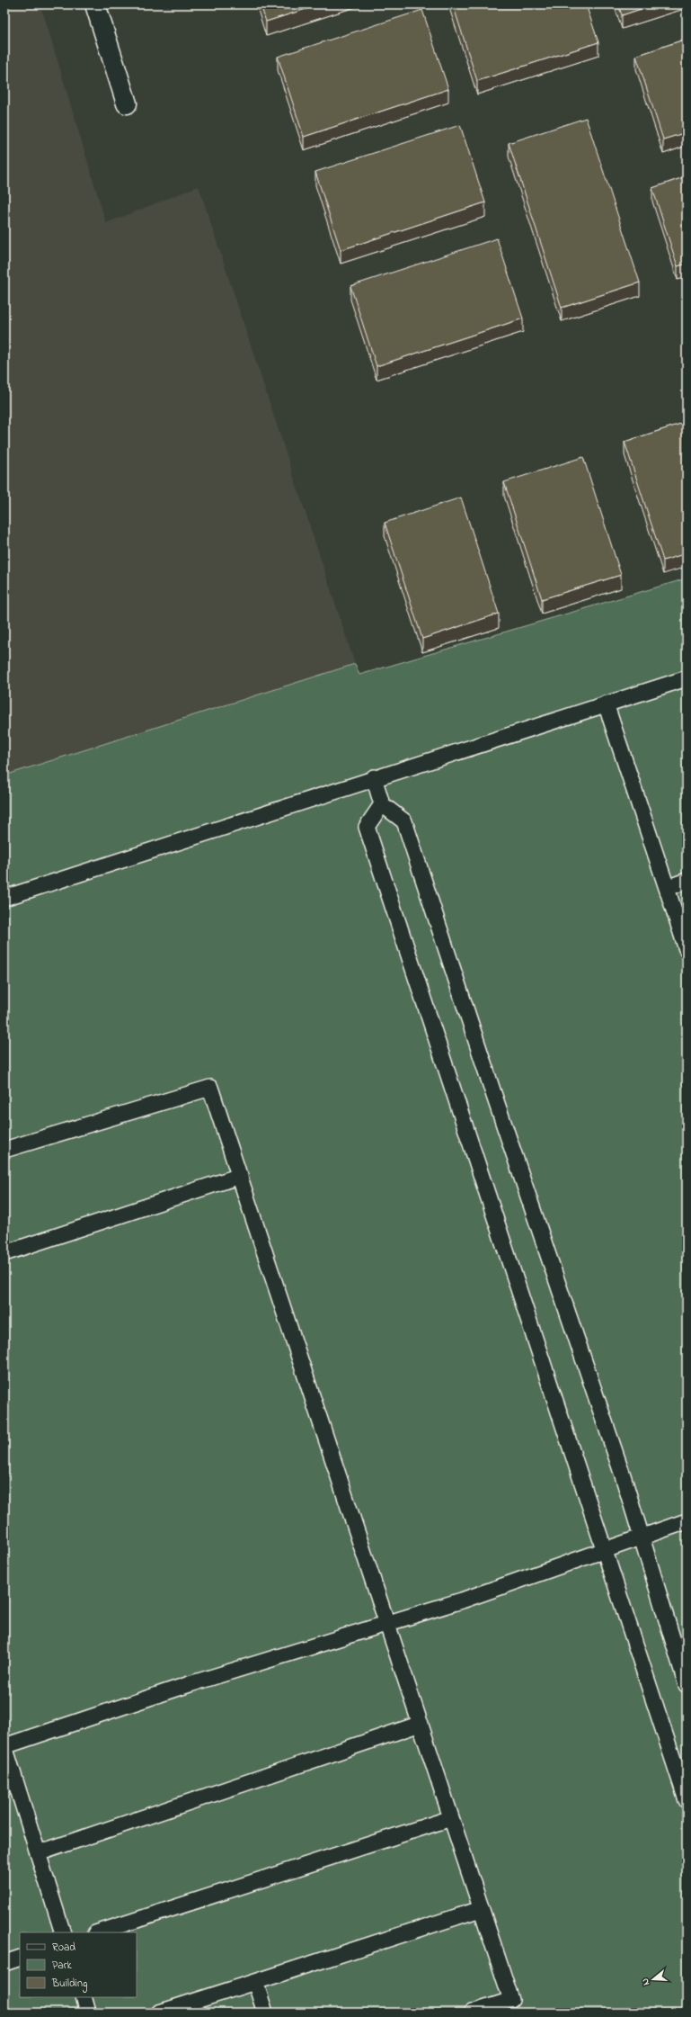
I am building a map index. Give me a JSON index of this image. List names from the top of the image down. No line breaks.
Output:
{"legend":["Road","Park","Building"],"north":"left"}
